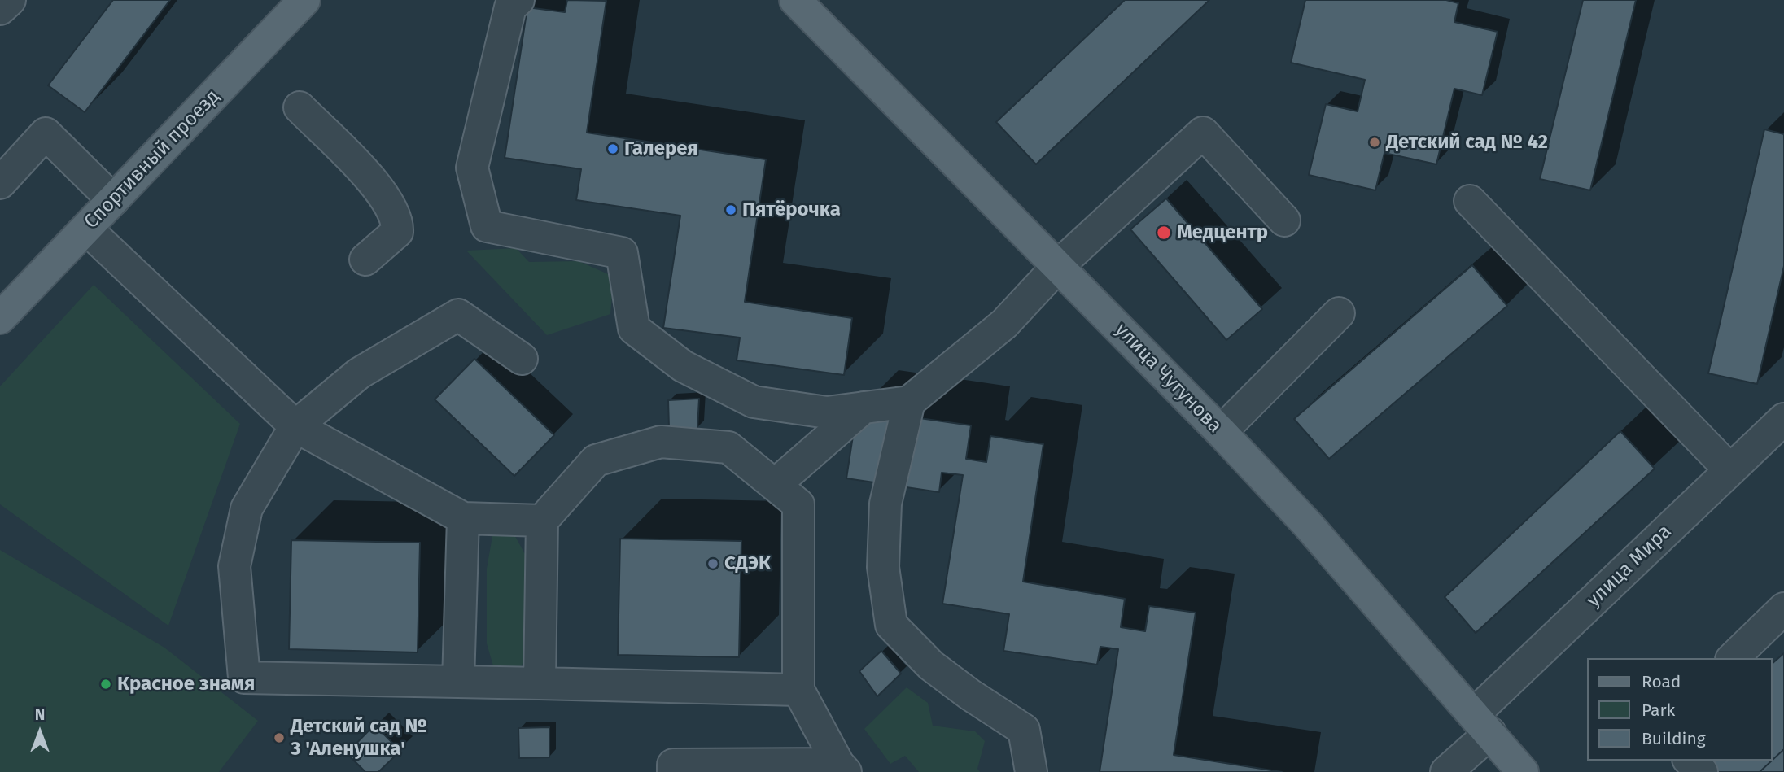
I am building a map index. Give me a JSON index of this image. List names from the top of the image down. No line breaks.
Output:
{"streets":{"main road":["Спортивный проезд","улица Чугунова"],"street":["улица Мира"]},"crossings":[["улица Чугунова","улица Мира"]],"places":["Детский сад № 42","Галерея","Пятёрочка","Медцентр","СДЭК","Красное знамя","Детский сад № 3 'Аленушка'"],"legend":["Road","Park","Building"],"north":"top"}
